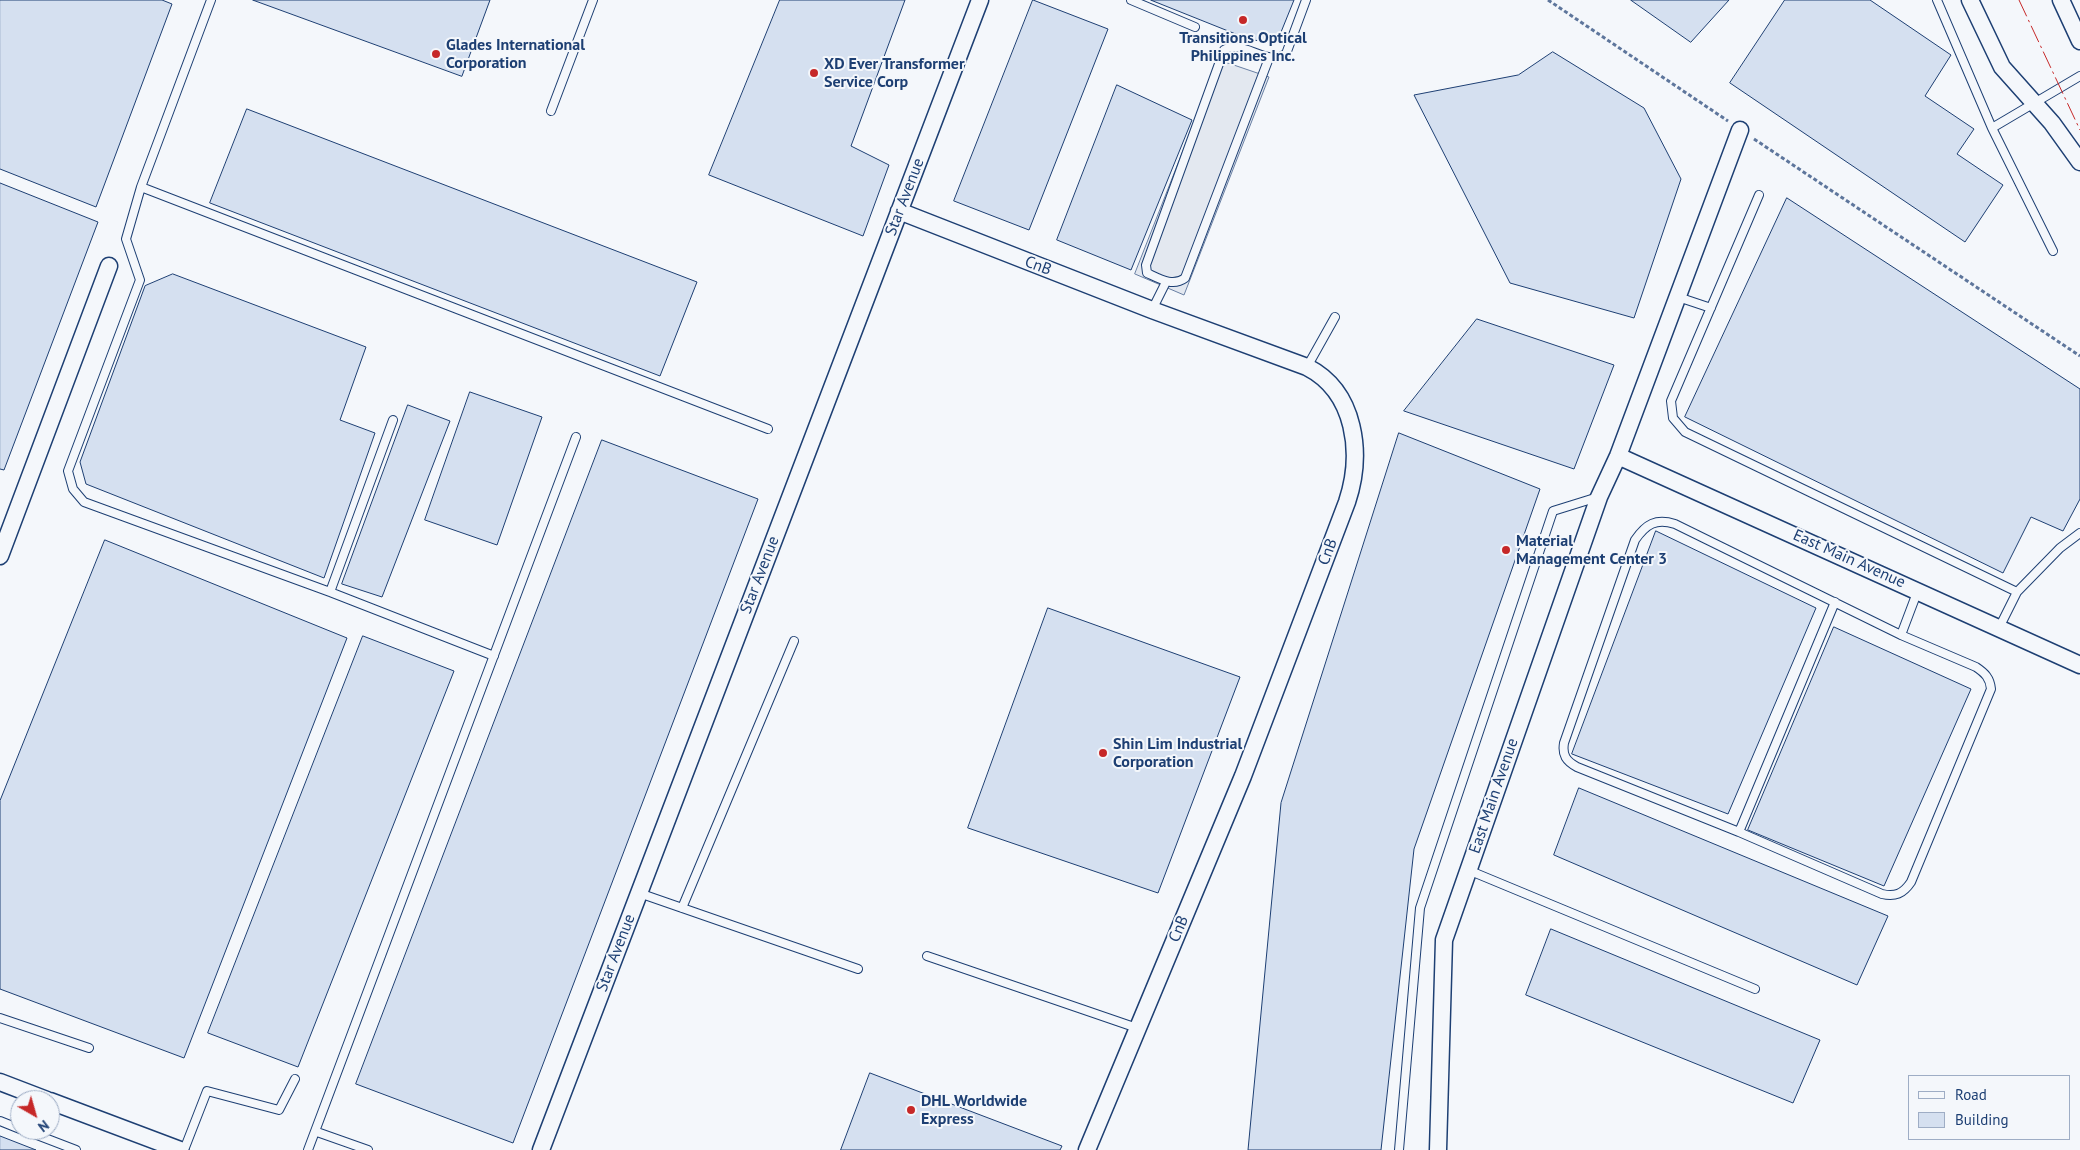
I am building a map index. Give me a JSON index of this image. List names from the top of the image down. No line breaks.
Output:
{"streets":{"street":["Star Avenue","CnB","East Main Avenue"]},"crossings":[["Star Avenue","CnB"]],"places":["Transitions Optical Philippines Inc.","Glades International Corporation","XD Ever Transformer Service Corp","Material Management Center 3","Shin Lim Industrial Corporation","DHL Worldwide Express"],"legend":["Road","Building"],"north":"bottom right"}
